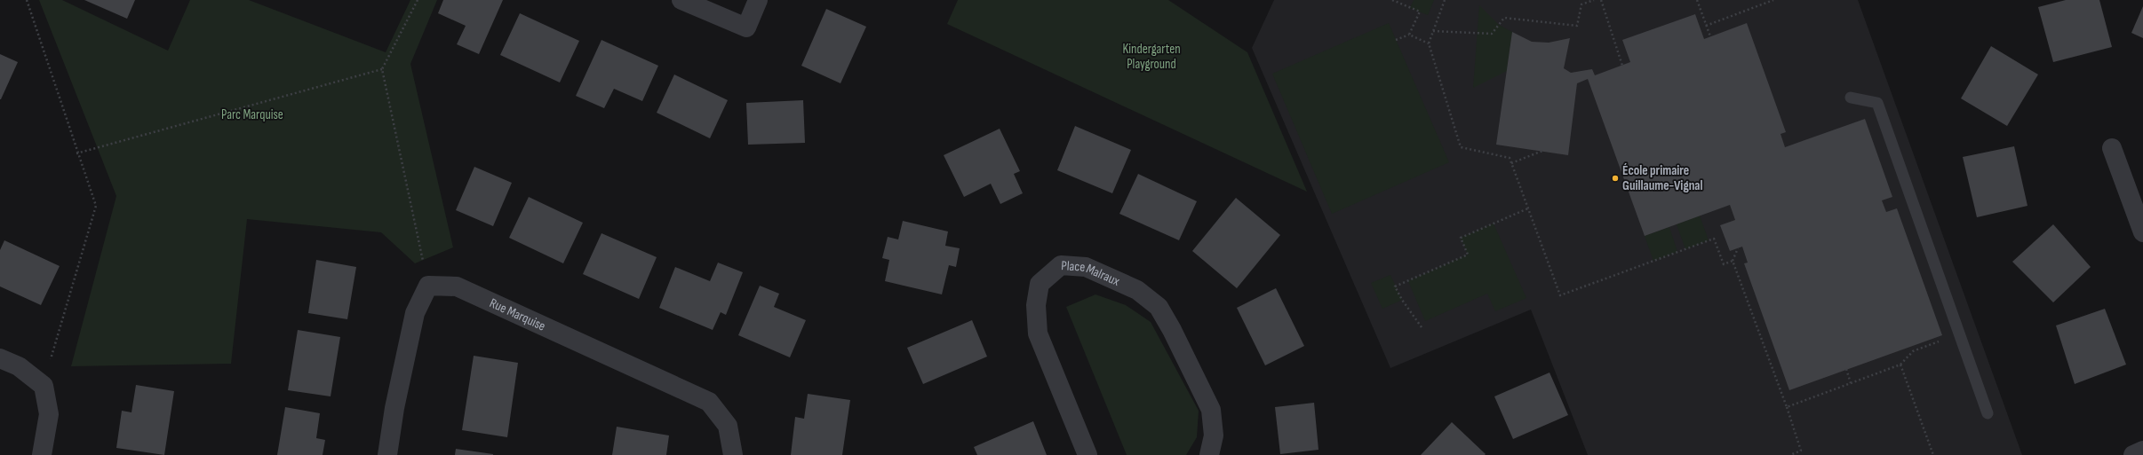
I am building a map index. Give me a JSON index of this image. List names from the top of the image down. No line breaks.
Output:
{"streets":{"street":["Place Malraux","Rue Marquise"]},"parks":["Kindergarten Playground","Parc Marquise"],"places":["École primaire Guillaume-Vignal"]}
